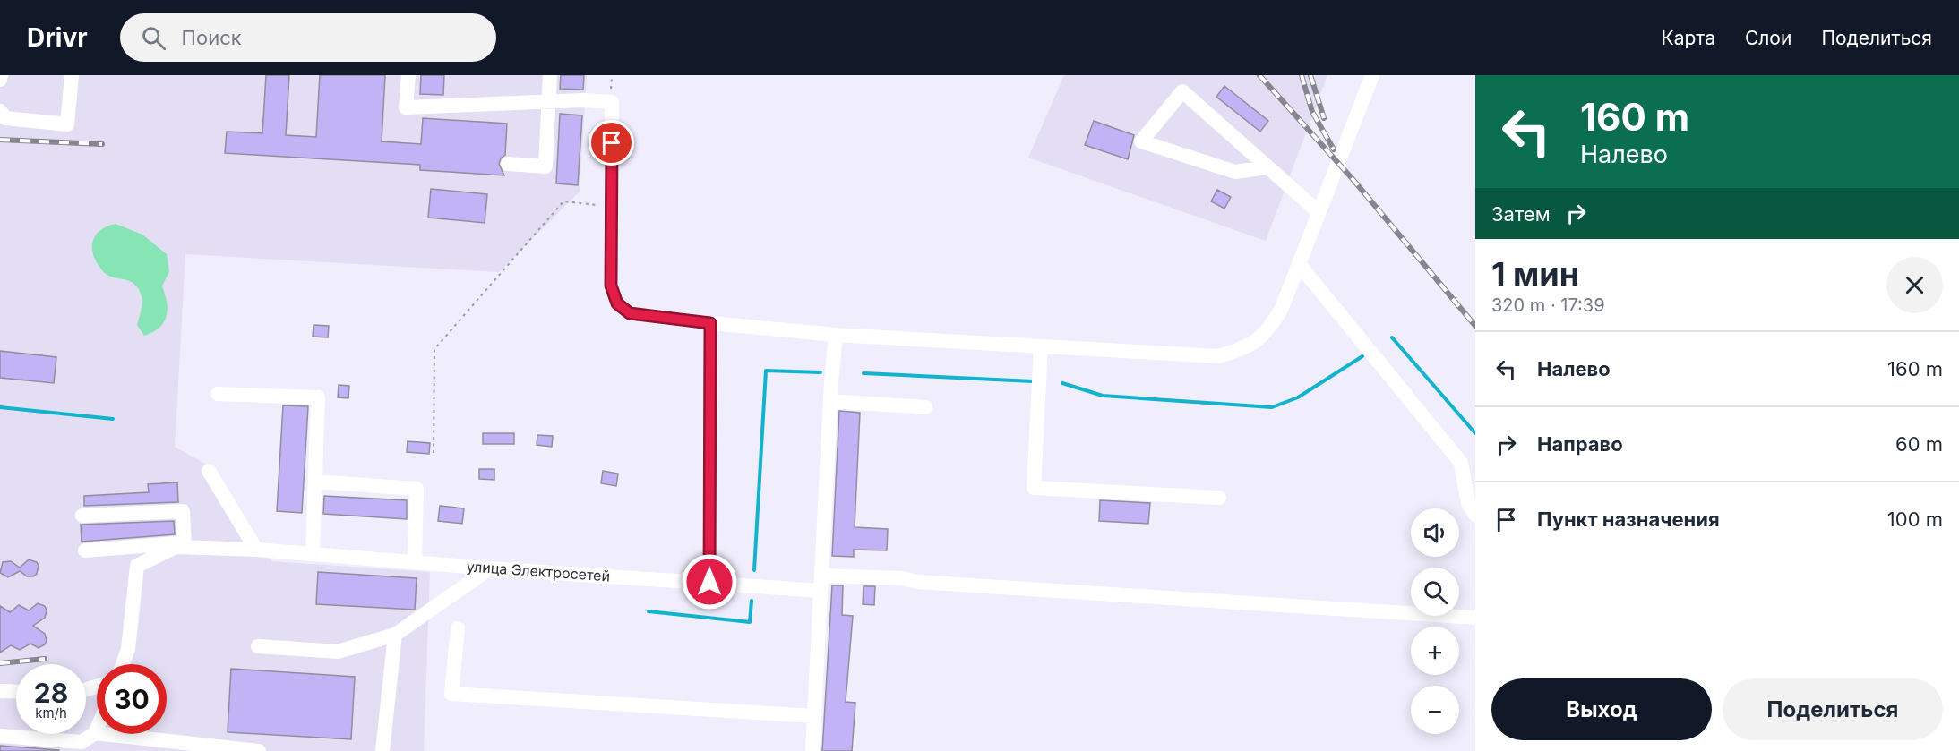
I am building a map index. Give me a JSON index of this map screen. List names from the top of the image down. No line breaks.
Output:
{"streets":{"street":["улица Электросетей"]},"page":{"header":"Drivr","search":"Поиск","nav":["Карта","Слои","Поделиться"],"turn":["160 m","Налево"],"then":"Затем","heading":["1 мин","320 m · 17:39"],"list":[{"name":"Налево","value":"160 m"},{"name":"Направо","value":"60 m"},{"name":"Пункт назначения","value":"100 m"}],"map_buttons":["+","−"],"speed":"28 km/h","limit":"30","buttons":["Выход","Поделиться"]}}
